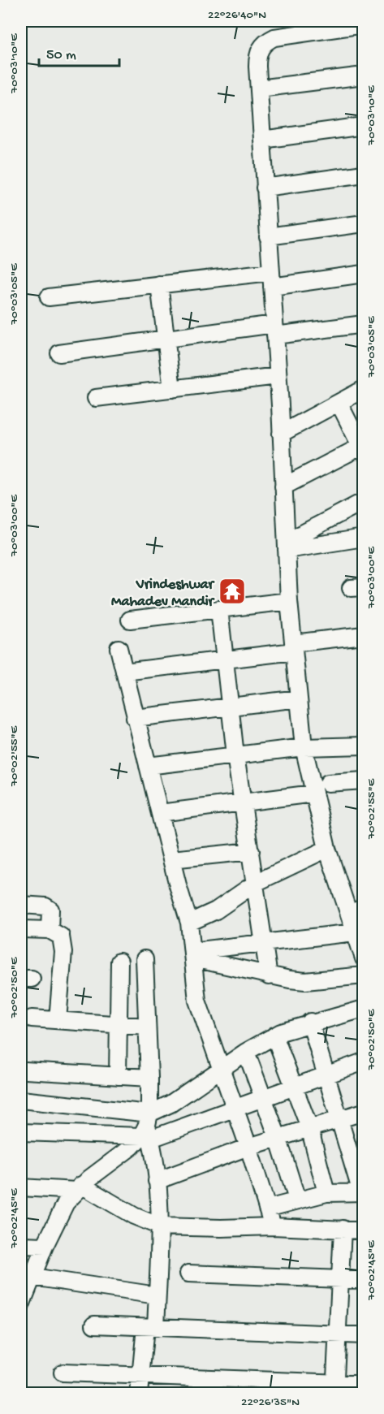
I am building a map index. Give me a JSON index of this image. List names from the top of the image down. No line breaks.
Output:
{"places":{"temple":["Vrindeshwar Mahadev Mandir"]},"scale_bar":"50 m","coordinates":["22°26'40\"N","70°03'10\"E","70°03'05\"E","70°03'00\"E","70°02'55\"E","70°02'50\"E","70°02'45\"E","22°26'35\"N"]}
